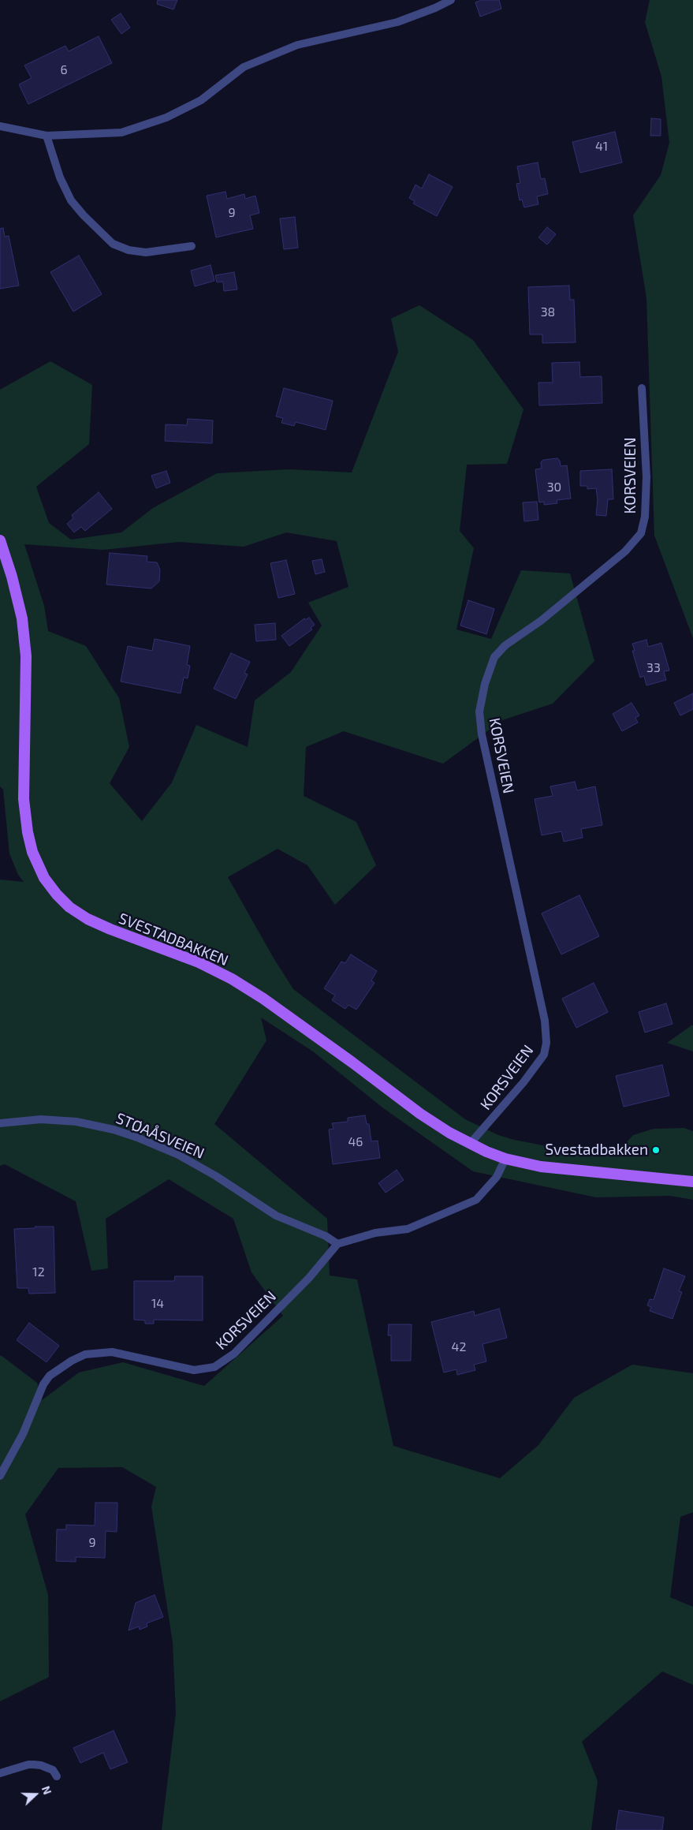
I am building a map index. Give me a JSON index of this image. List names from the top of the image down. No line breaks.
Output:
{"streets":{"main road":["SVESTADBAKKEN"],"street":["KORSVEIEN","STØAÅSVEIEN"]},"crossings":[["KORSVEIEN","SVESTADBAKKEN"],["KORSVEIEN","STØAÅSVEIEN"]],"places":["Svestadbakken"],"house_numbers":["6","41","9","38","30","33","46","12","14","42","9"],"north":"right"}
